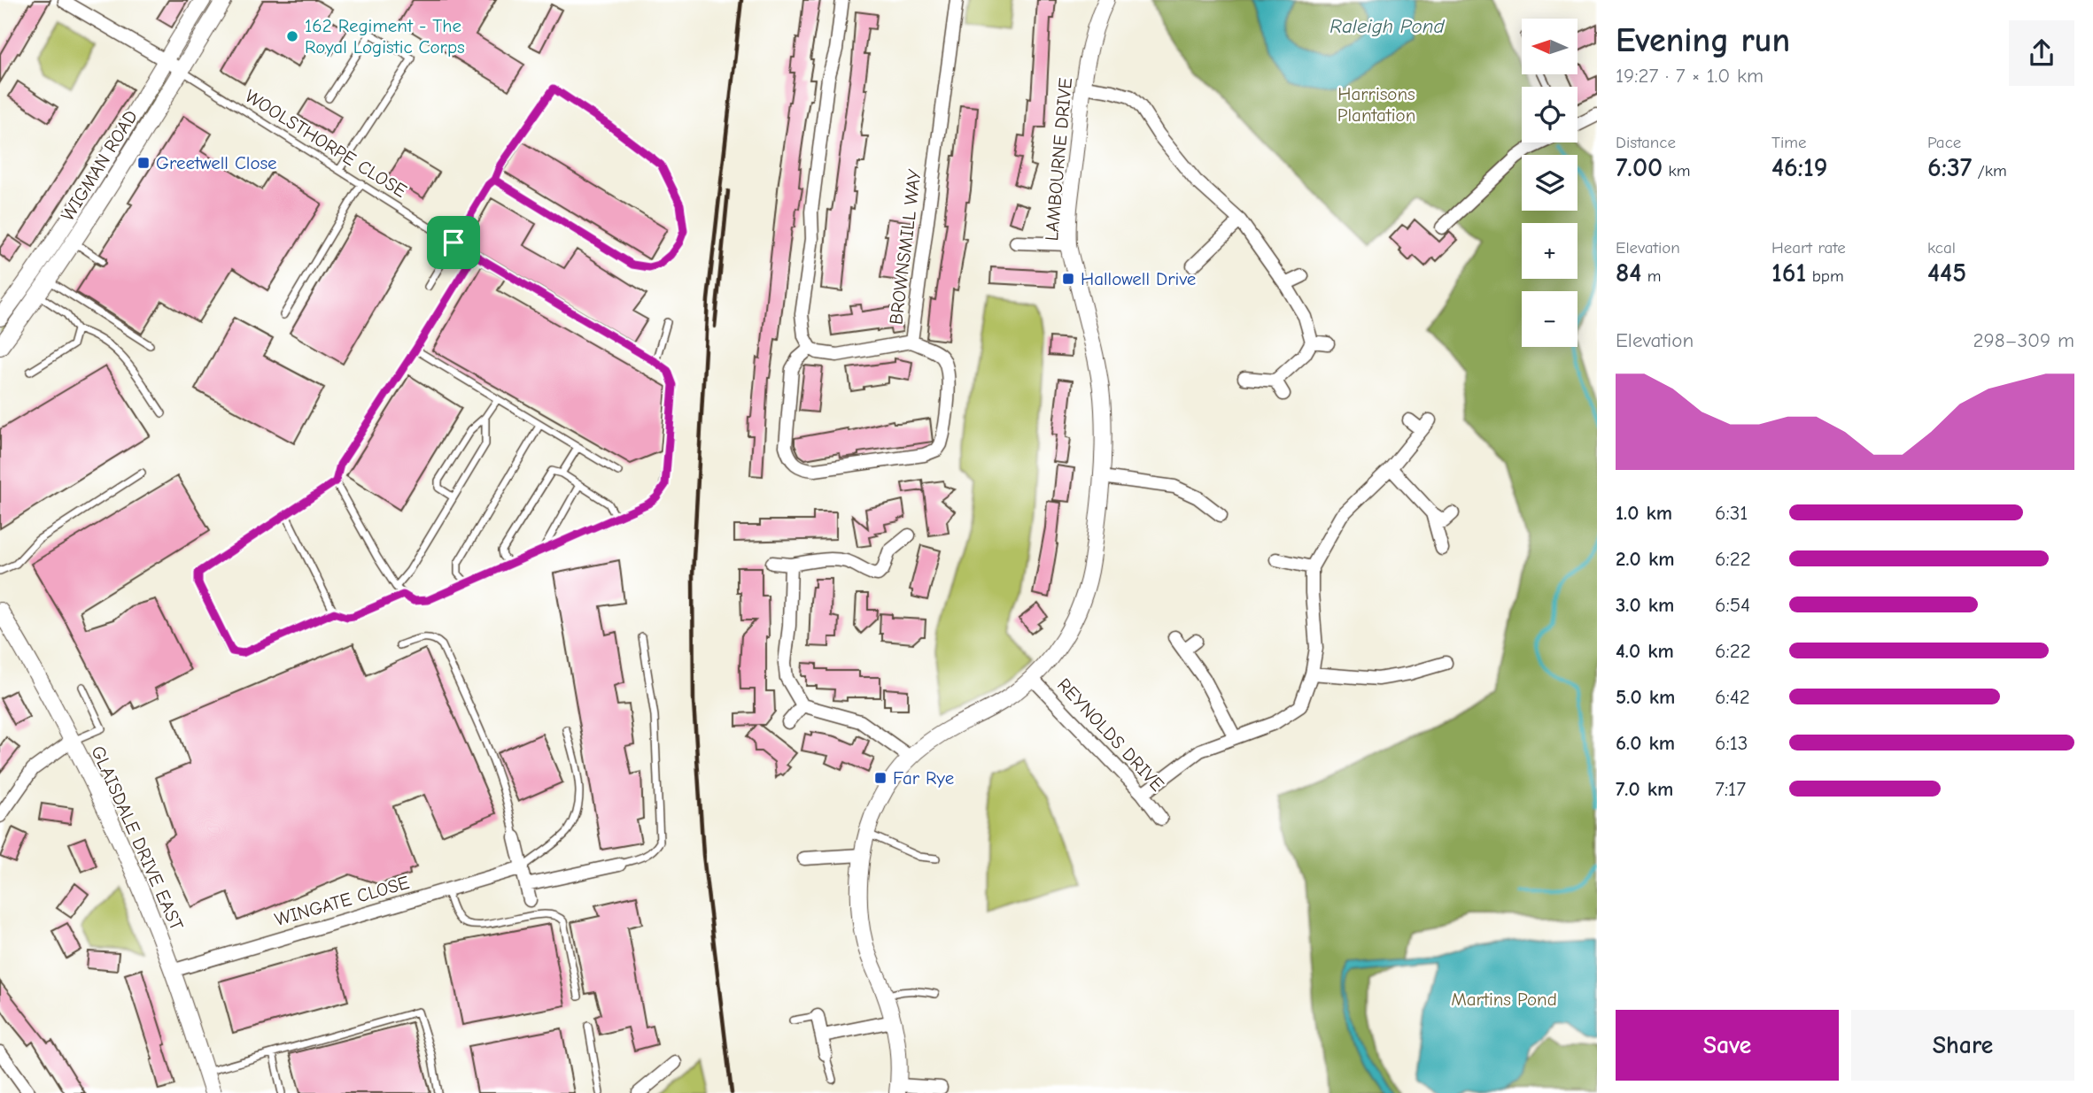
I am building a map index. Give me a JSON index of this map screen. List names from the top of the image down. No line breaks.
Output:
{"streets":{"street":["LAMBOURNE DRIVE","WIGMAN ROAD","BROWNSMILL WAY","REYNOLDS DRIVE","GLAISDALE DRIVE EAST","WINGATE CLOSE"],"lane":["WOOLSTHORPE CLOSE"]},"crossings":[["WOOLSTHORPE CLOSE","WIGMAN ROAD"],["LAMBOURNE DRIVE","REYNOLDS DRIVE"],["GLAISDALE DRIVE EAST","WINGATE CLOSE"]],"water":["Raleigh Pond"],"parks":["Harrisons Plantation","Martins Pond"],"places":{"other":["162 Regiment - The Royal Logistic Corps"],"transit":["Greetwell Close","Hallowell Drive","Far Rye"]},"north":"left","page":{"heading":["Evening run","19:27 · 7 × 1.0 km"],"map_buttons":["+","−"],"stats":[["Distance","7.00 km"],["Time","46:19"],["Pace","6:37 /km"],["Elevation","84 m"],["Heart rate","161 bpm"],["kcal","445"]],"chart":["Elevation","298–309 m"],"list":[{"name":"1.0 km","note":"6:31"},{"name":"2.0 km","note":"6:22"},{"name":"3.0 km","note":"6:54"},{"name":"4.0 km","note":"6:22"},{"name":"5.0 km","note":"6:42"},{"name":"6.0 km","note":"6:13"},{"name":"7.0 km","note":"7:17"}],"buttons":["Save","Share"]}}
